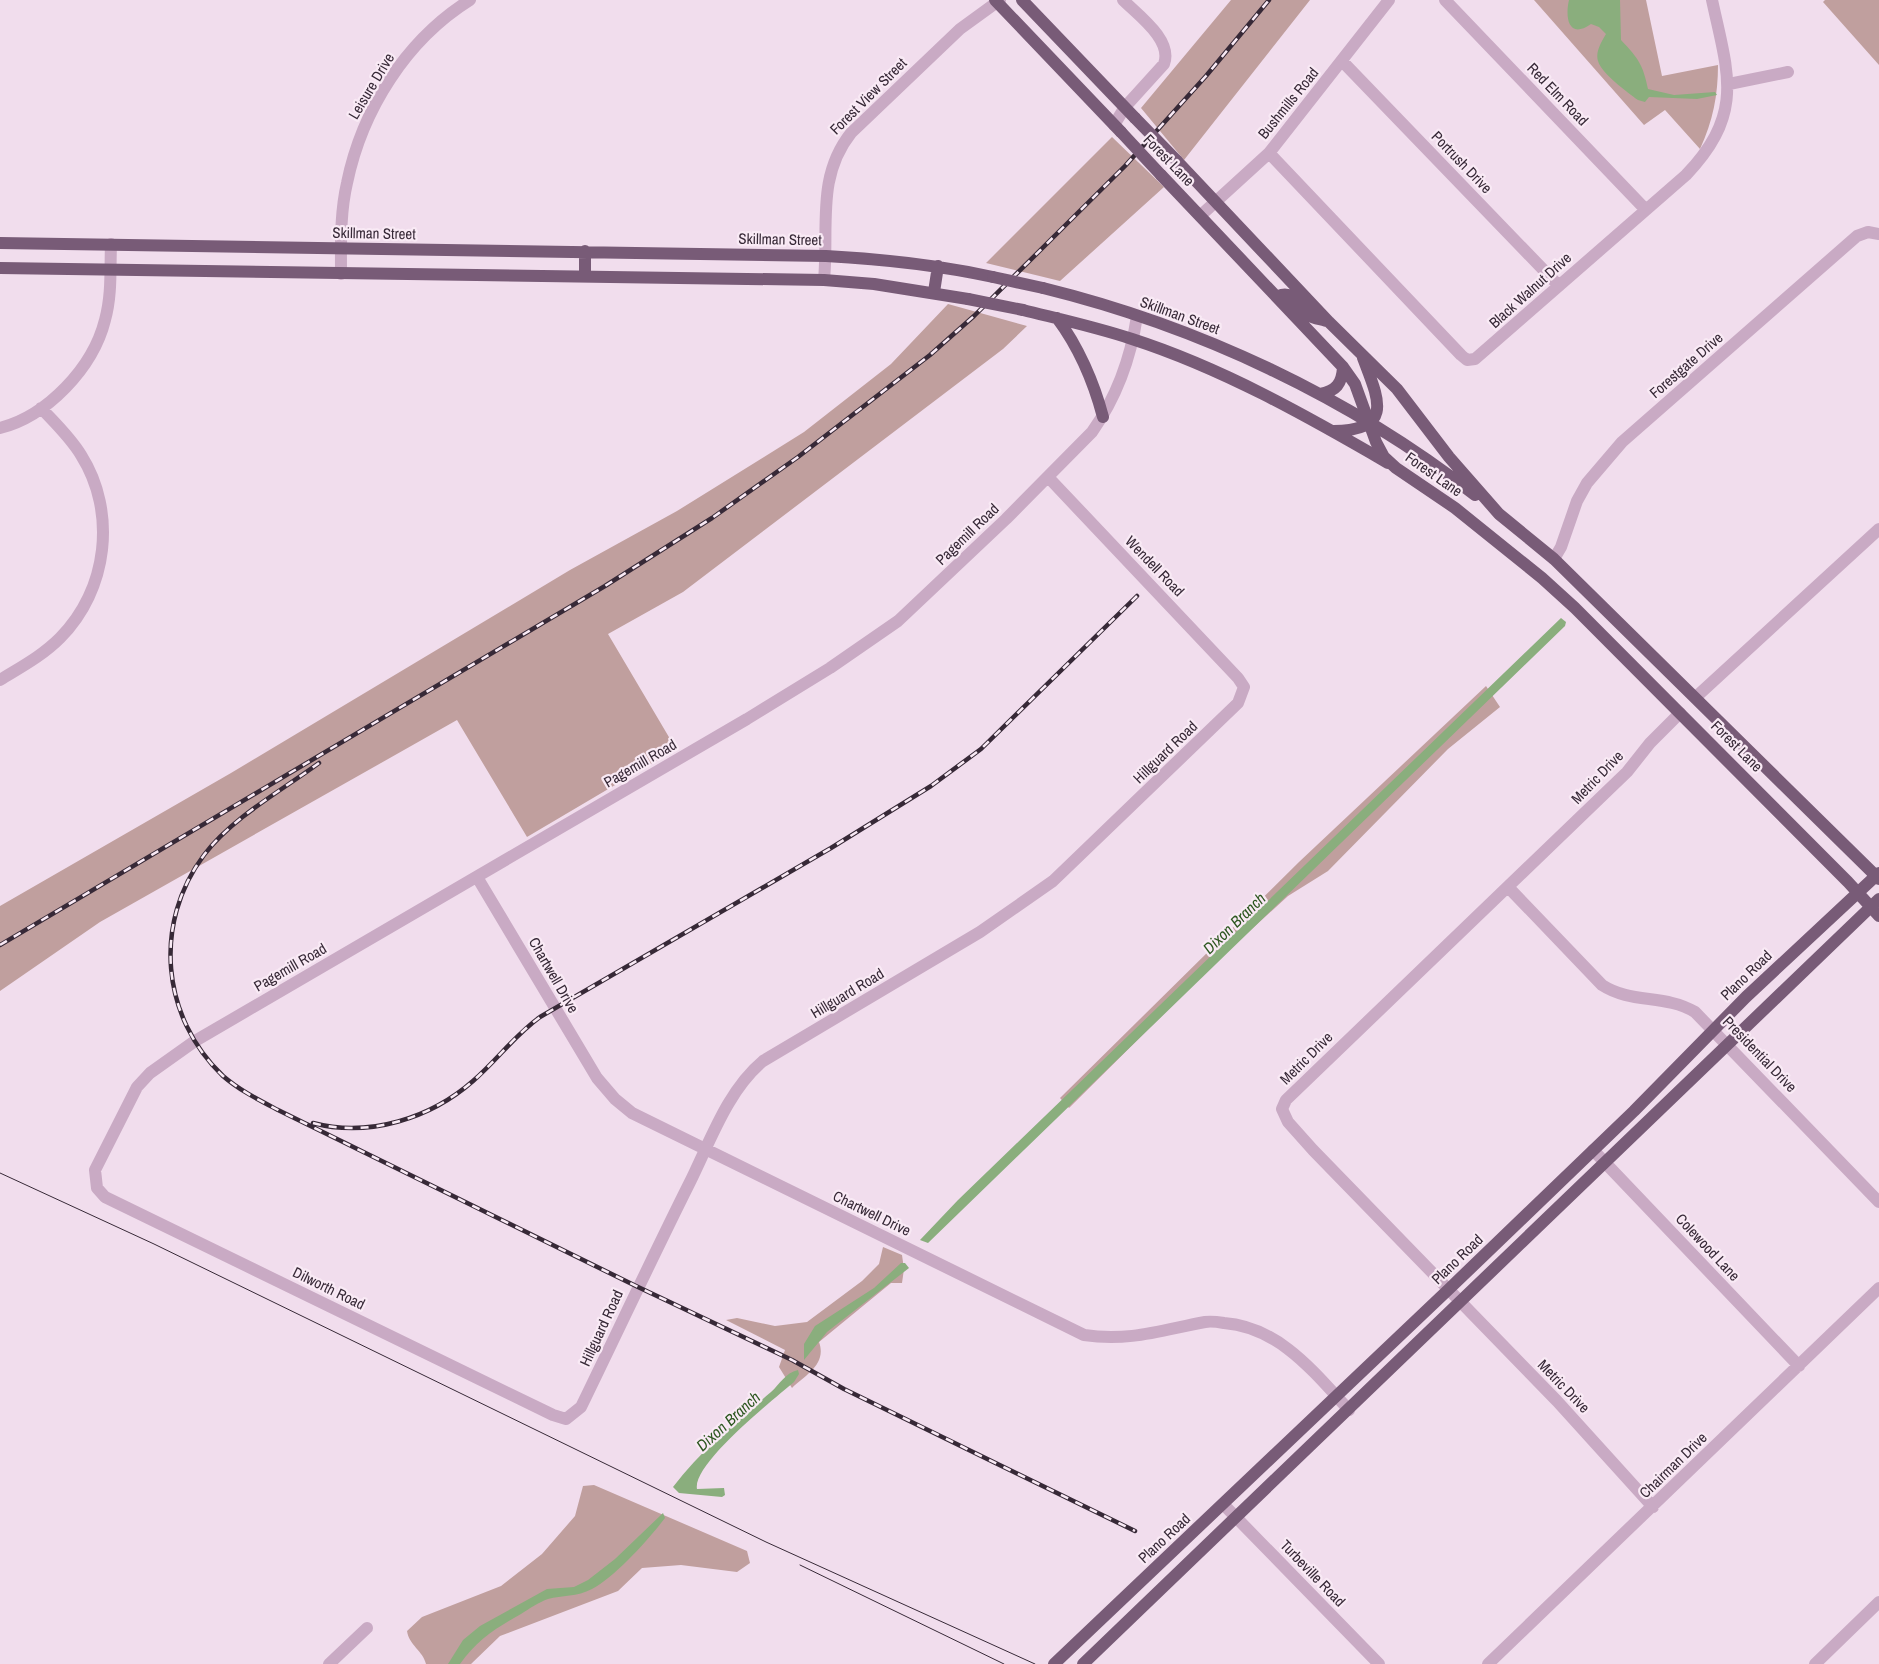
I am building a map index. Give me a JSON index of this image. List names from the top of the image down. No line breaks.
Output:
{"streets":{"main road":["Forest Lane","Skillman Street","Plano Road"],"street":["Leisure Drive","Red Elm Road","Forest View Street","Bushmills Road","Portrush Drive","Black Walnut Drive","Forestgate Drive","Pagemill Road","Wendell Road","Hillguard Road","Metric Drive","Chartwell Drive","Presidential Drive","Colewood Lane","Dilworth Road","Chairman Drive","Turbeville Road"]},"crossings":[["Leisure Drive","Skillman Street"],["Red Elm Road","Black Walnut Drive"],["Forest View Street","Forest Lane"],["Forest View Street","Skillman Street"],["Bushmills Road","Forest Lane"],["Bushmills Road","Portrush Drive"],["Bushmills Road","Black Walnut Drive"],["Forest Lane","Skillman Street"],["Forest Lane","Forestgate Drive"],["Forest Lane","Metric Drive"],["Forest Lane","Plano Road"],["Portrush Drive","Black Walnut Drive"],["Skillman Street","Pagemill Road"],["Pagemill Road","Wendell Road"],["Pagemill Road","Chartwell Drive"],["Pagemill Road","Dilworth Road"],["Wendell Road","Hillguard Road"],["Hillguard Road","Chartwell Drive"],["Hillguard Road","Dilworth Road"],["Metric Drive","Plano Road"],["Metric Drive","Presidential Drive"],["Metric Drive","Chairman Drive"],["Chartwell Drive","Plano Road"],["Plano Road","Presidential Drive"],["Plano Road","Colewood Lane"],["Plano Road","Turbeville Road"],["Colewood Lane","Chairman Drive"]],"water":["Dixon Branch"]}
